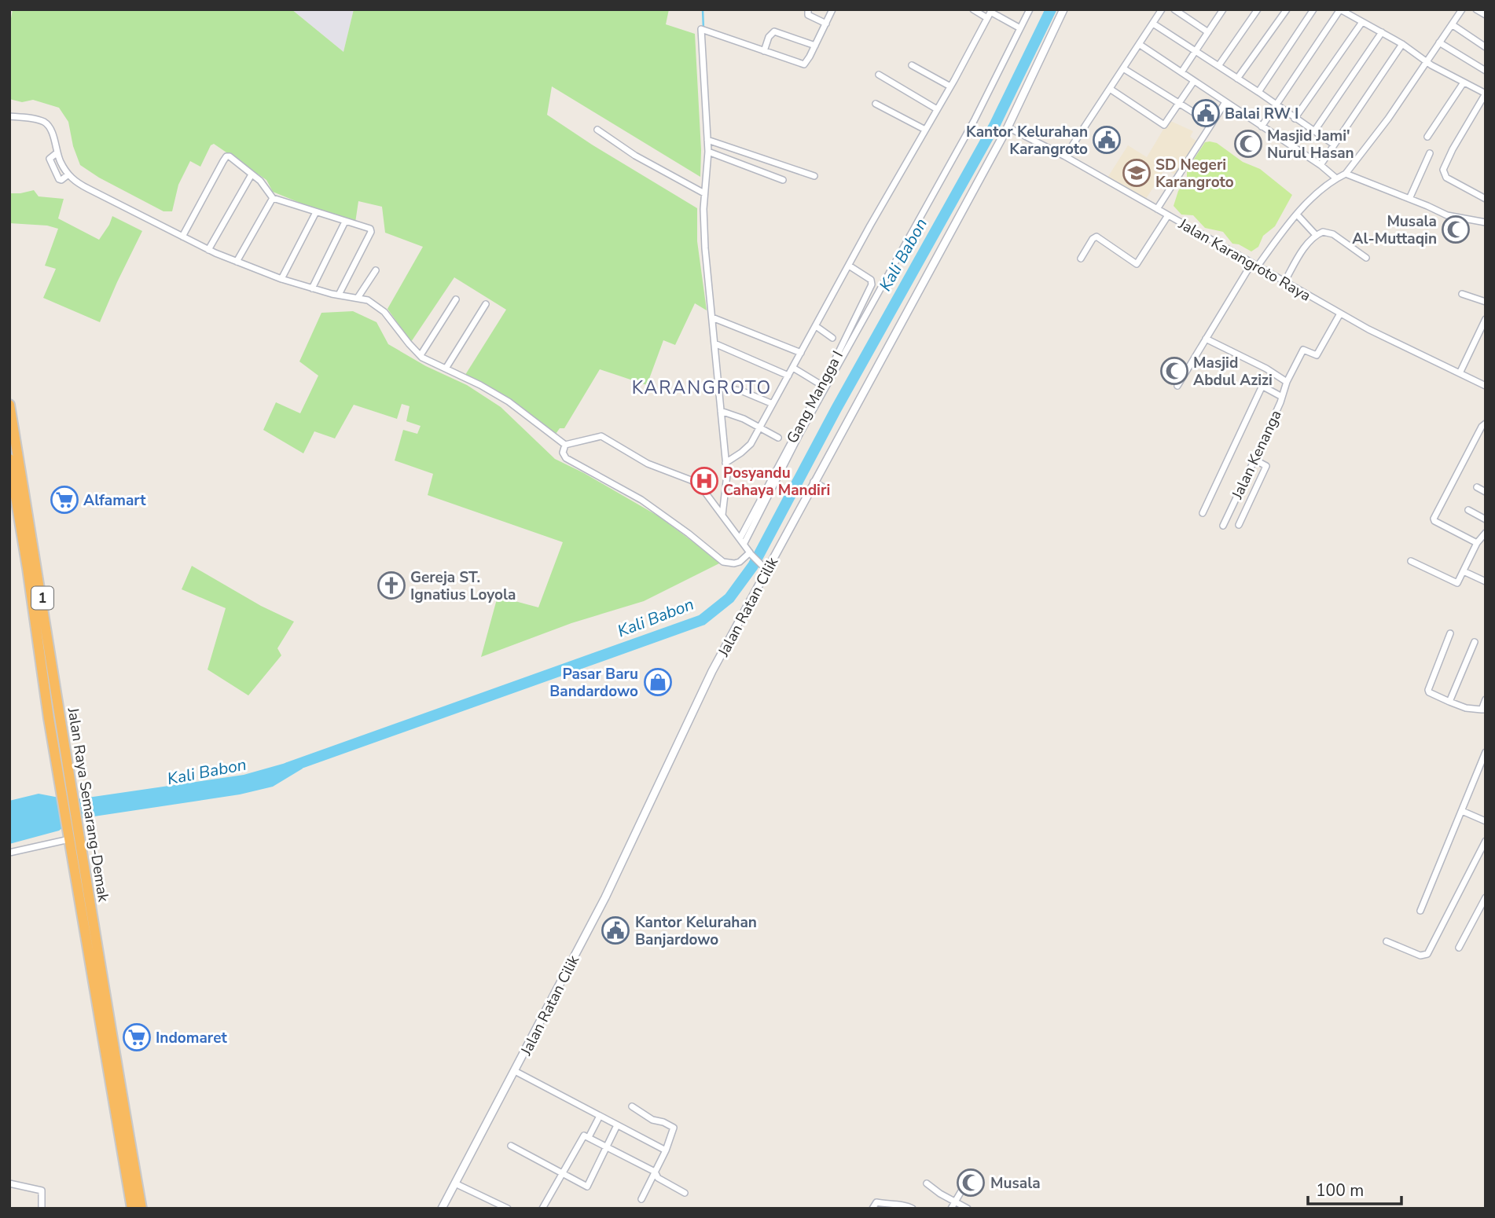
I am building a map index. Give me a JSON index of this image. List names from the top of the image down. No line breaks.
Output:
{"streets":{"highway":["1","Jalan Raya Semarang-Demak"],"street":["Jalan Karangroto Raya","Gang Mangga I","Jalan Kenanga","Jalan Ratan Cilik"]},"crossings":[["Jalan Karangroto Raya","Jalan Kenanga"],["Jalan Karangroto Raya","Jalan Ratan Cilik"]],"districts":["KARANGROTO"],"water":["Kali Babon"],"places":{"public building":["Balai RW I","Kantor Kelurahan Karangroto","Kantor Kelurahan Banjardowo"],"mosque":["Masjid Jami' Nurul Hasan","Musala Al-Muttaqin","Masjid Abdul Azizi","Musala"],"school or university":["SD Negeri Karangroto"],"hospital":["Posyandu Cahaya Mandiri"],"supermarket":["Alfamart","Indomaret"],"church":["Gereja ST. Ignatius Loyola"],"shop":["Pasar Baru Bandardowo"]},"scale_bar":"100 m"}
